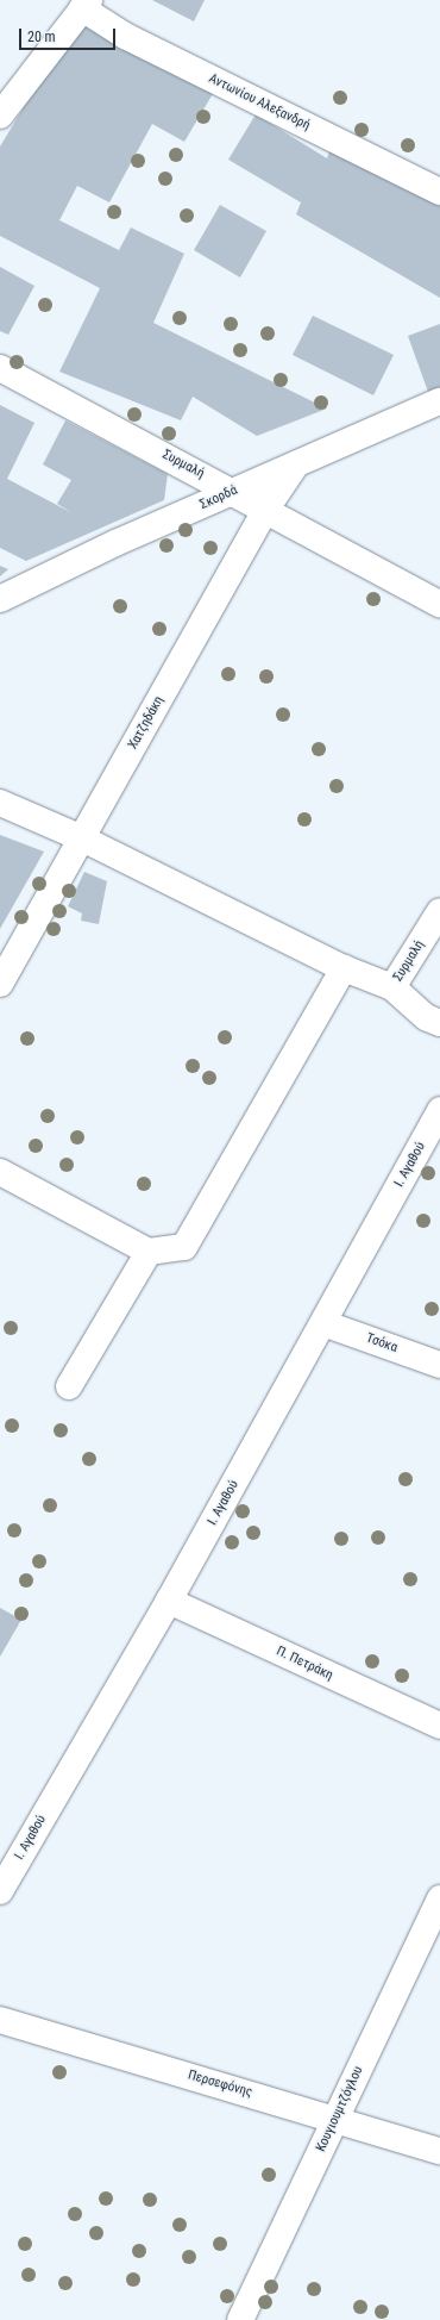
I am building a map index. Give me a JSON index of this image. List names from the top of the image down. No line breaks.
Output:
{"streets":{"street":["Αντωνίου Αλεξανδρή","Συρμαλή","Σκορδά","Χατζηδάκη","Ι. Αγαθού","Τσόκα","Π. Πετράκη","Περσεφόνης","Κουγιουμτζόγλου"]},"crossings":[["Συρμαλή","Σκορδά"],["Συρμαλή","Χατζηδάκη"],["Σκορδά","Χατζηδάκη"],["Ι. Αγαθού","Τσόκα"],["Ι. Αγαθού","Π. Πετράκη"],["Περσεφόνης","Κουγιουμτζόγλου"]],"scale_bar":"20 m"}
